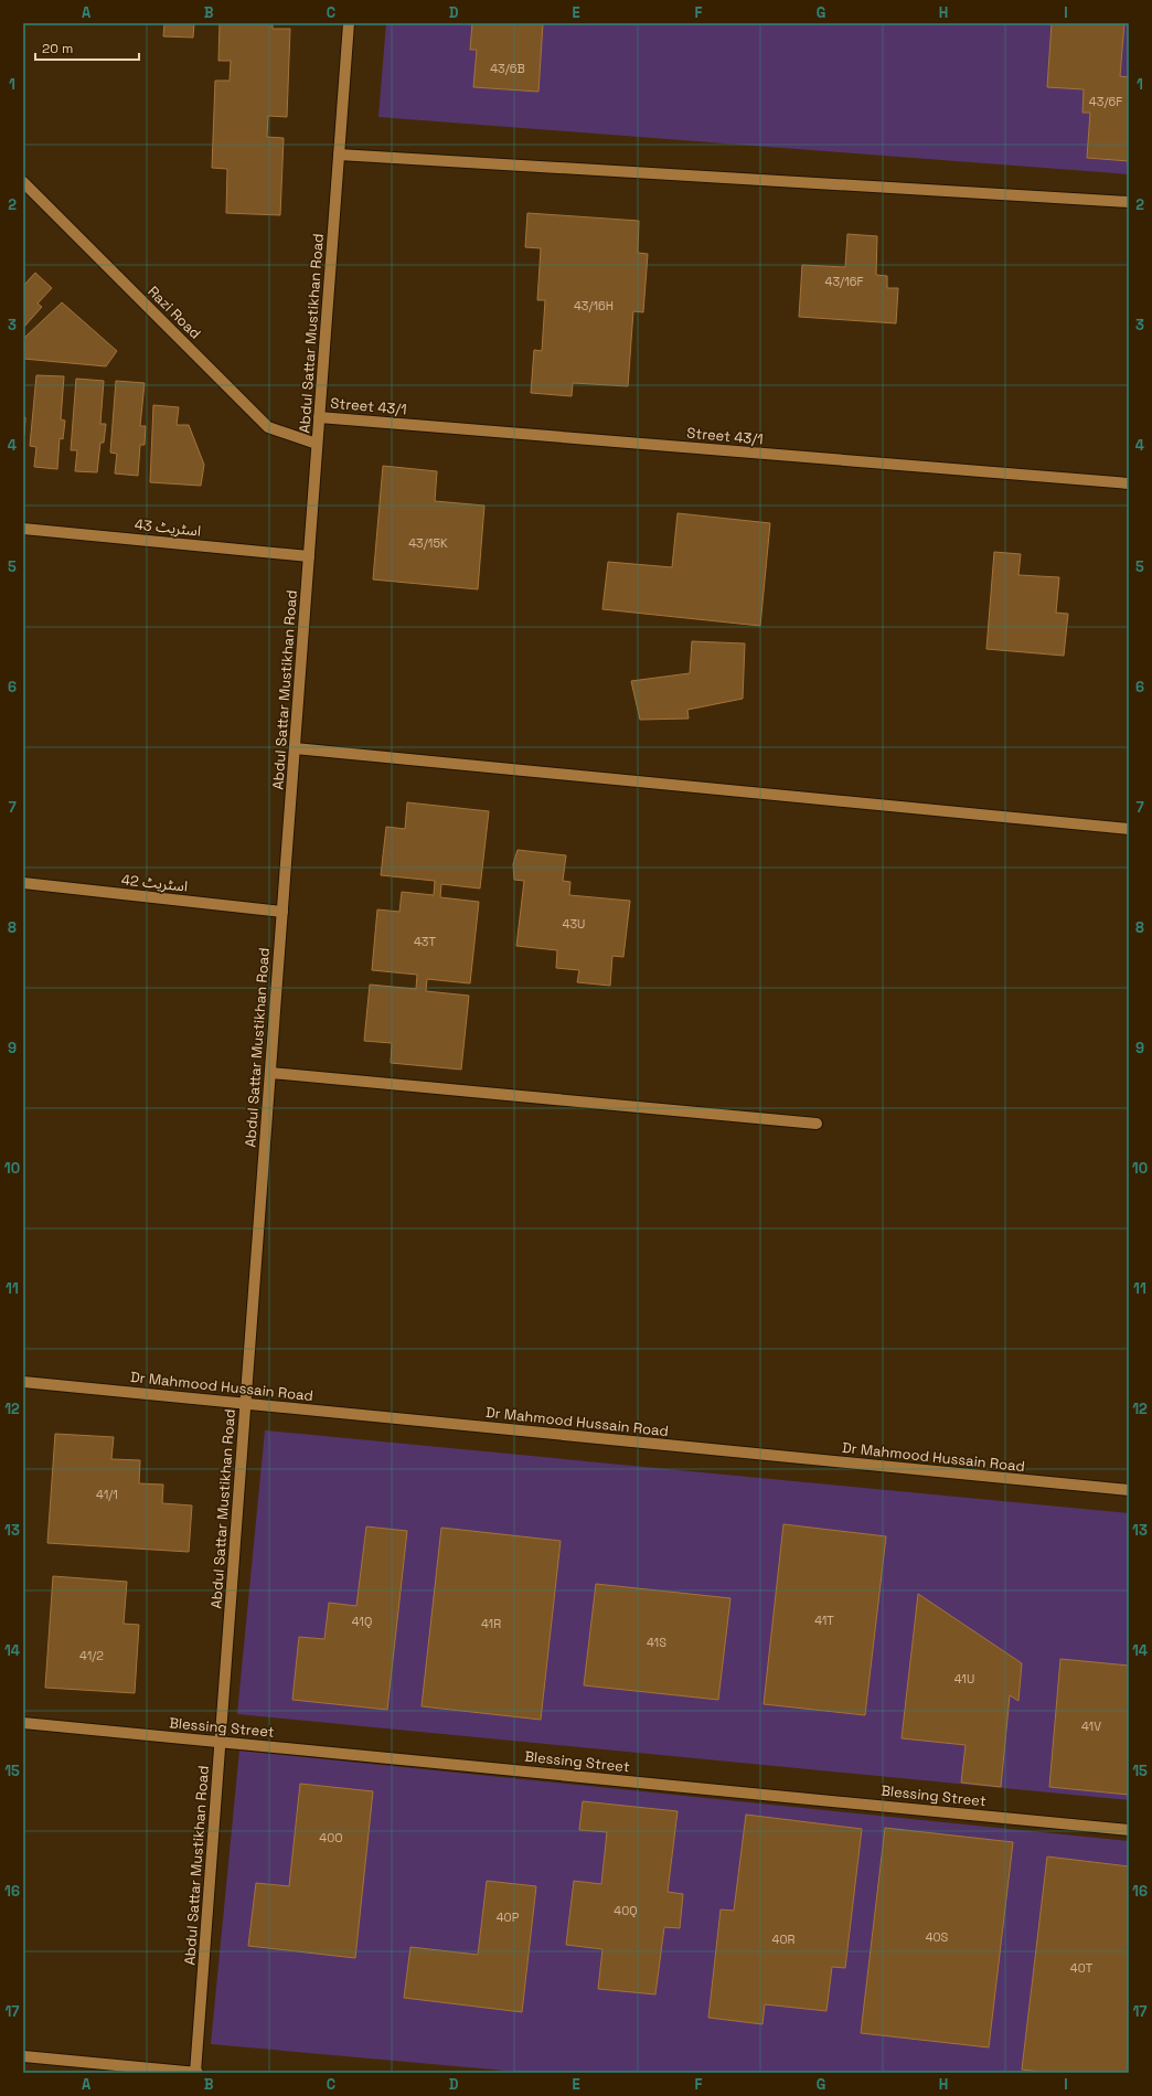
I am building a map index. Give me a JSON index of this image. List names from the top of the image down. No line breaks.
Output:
{"streets":{"street":["Razi Road","Abdul Sattar Mustikhan Road","Street 43/1","اسٹریٹ 43","اسٹریٹ 42","Dr Mahmood Hussain Road","Blessing Street"]},"crossings":[["Razi Road","Abdul Sattar Mustikhan Road"],["Abdul Sattar Mustikhan Road","Street 43/1"],["Abdul Sattar Mustikhan Road","اسٹریٹ 43"],["Abdul Sattar Mustikhan Road","اسٹریٹ 42"],["Abdul Sattar Mustikhan Road","Dr Mahmood Hussain Road"],["Abdul Sattar Mustikhan Road","Blessing Street"]],"house_numbers":["43/6B","43/6F","43/16F","43/16H","43/15K","43U","43T","41/1","41T","41Q","41R","41S","41/2","41U","41V","40O","40Q","40P","40S","40R","40T"],"scale_bar":"20 m","grid":{"columns":["A","B","C","D","E","F","G","H","I"],"rows":["1","2","3","4","5","6","7","8","9","10","11","12","13","14","15","16","17"]}}
